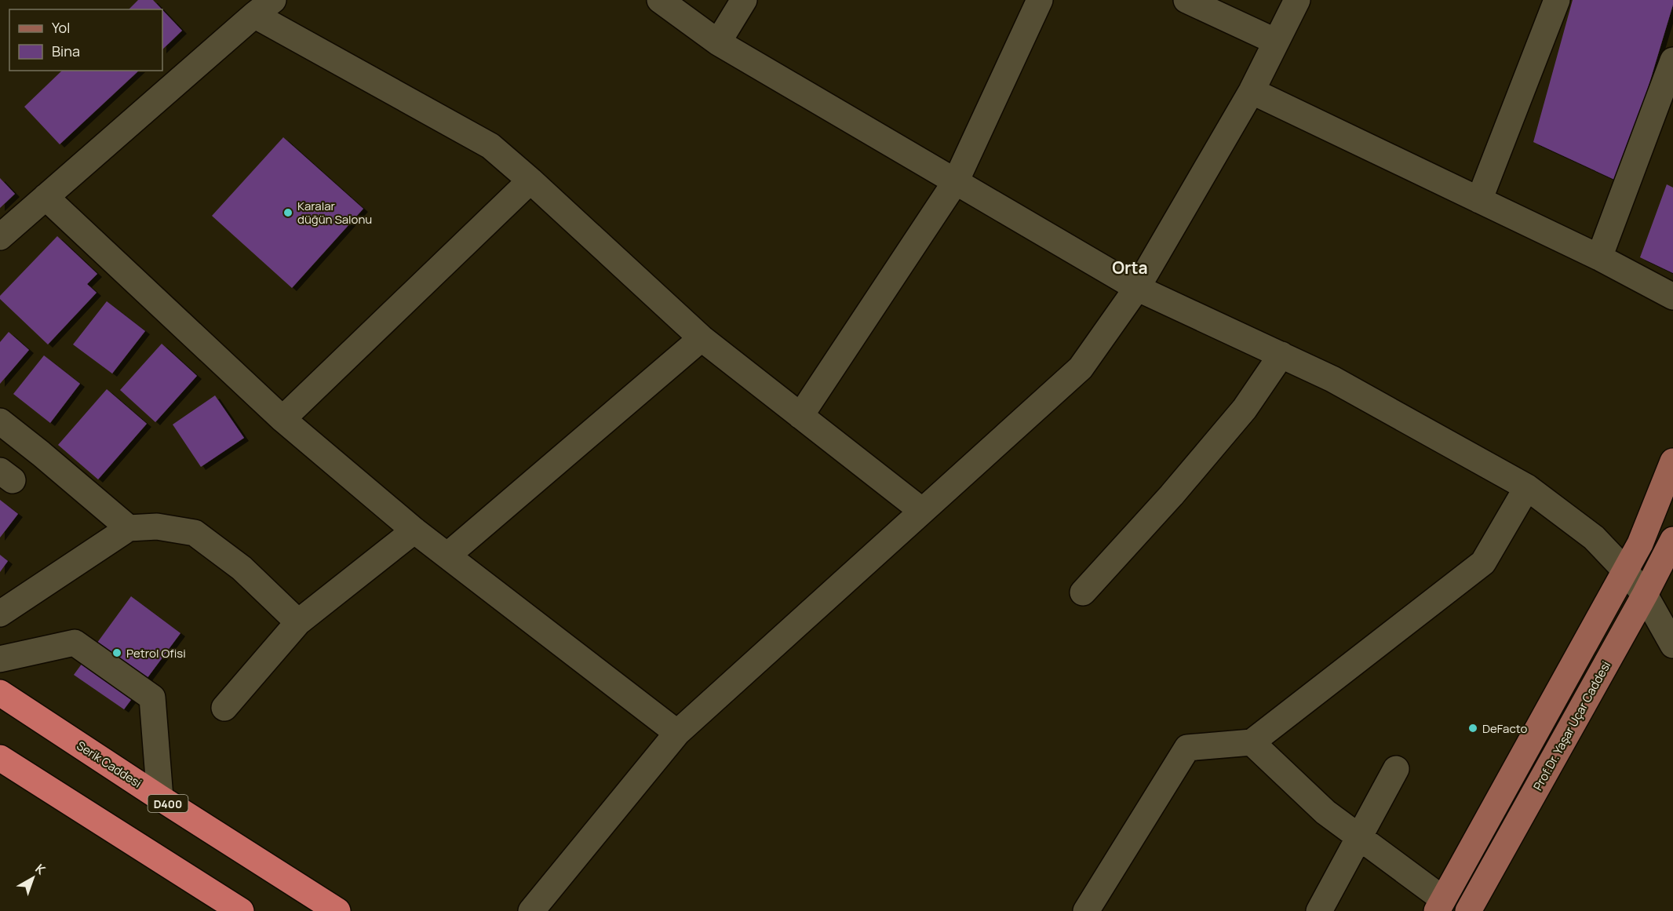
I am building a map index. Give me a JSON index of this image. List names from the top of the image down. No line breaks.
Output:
{"streets":{"highway":["Serik Caddesi","D400"],"main road":["Prof.Dr. Yaşar Uçar Caddesi"]},"districts":["Orta"],"places":["Karalar düğün Salonu","Petrol Ofisi","DeFacto"],"legend":["Yol","Bina"],"north":"top right"}
